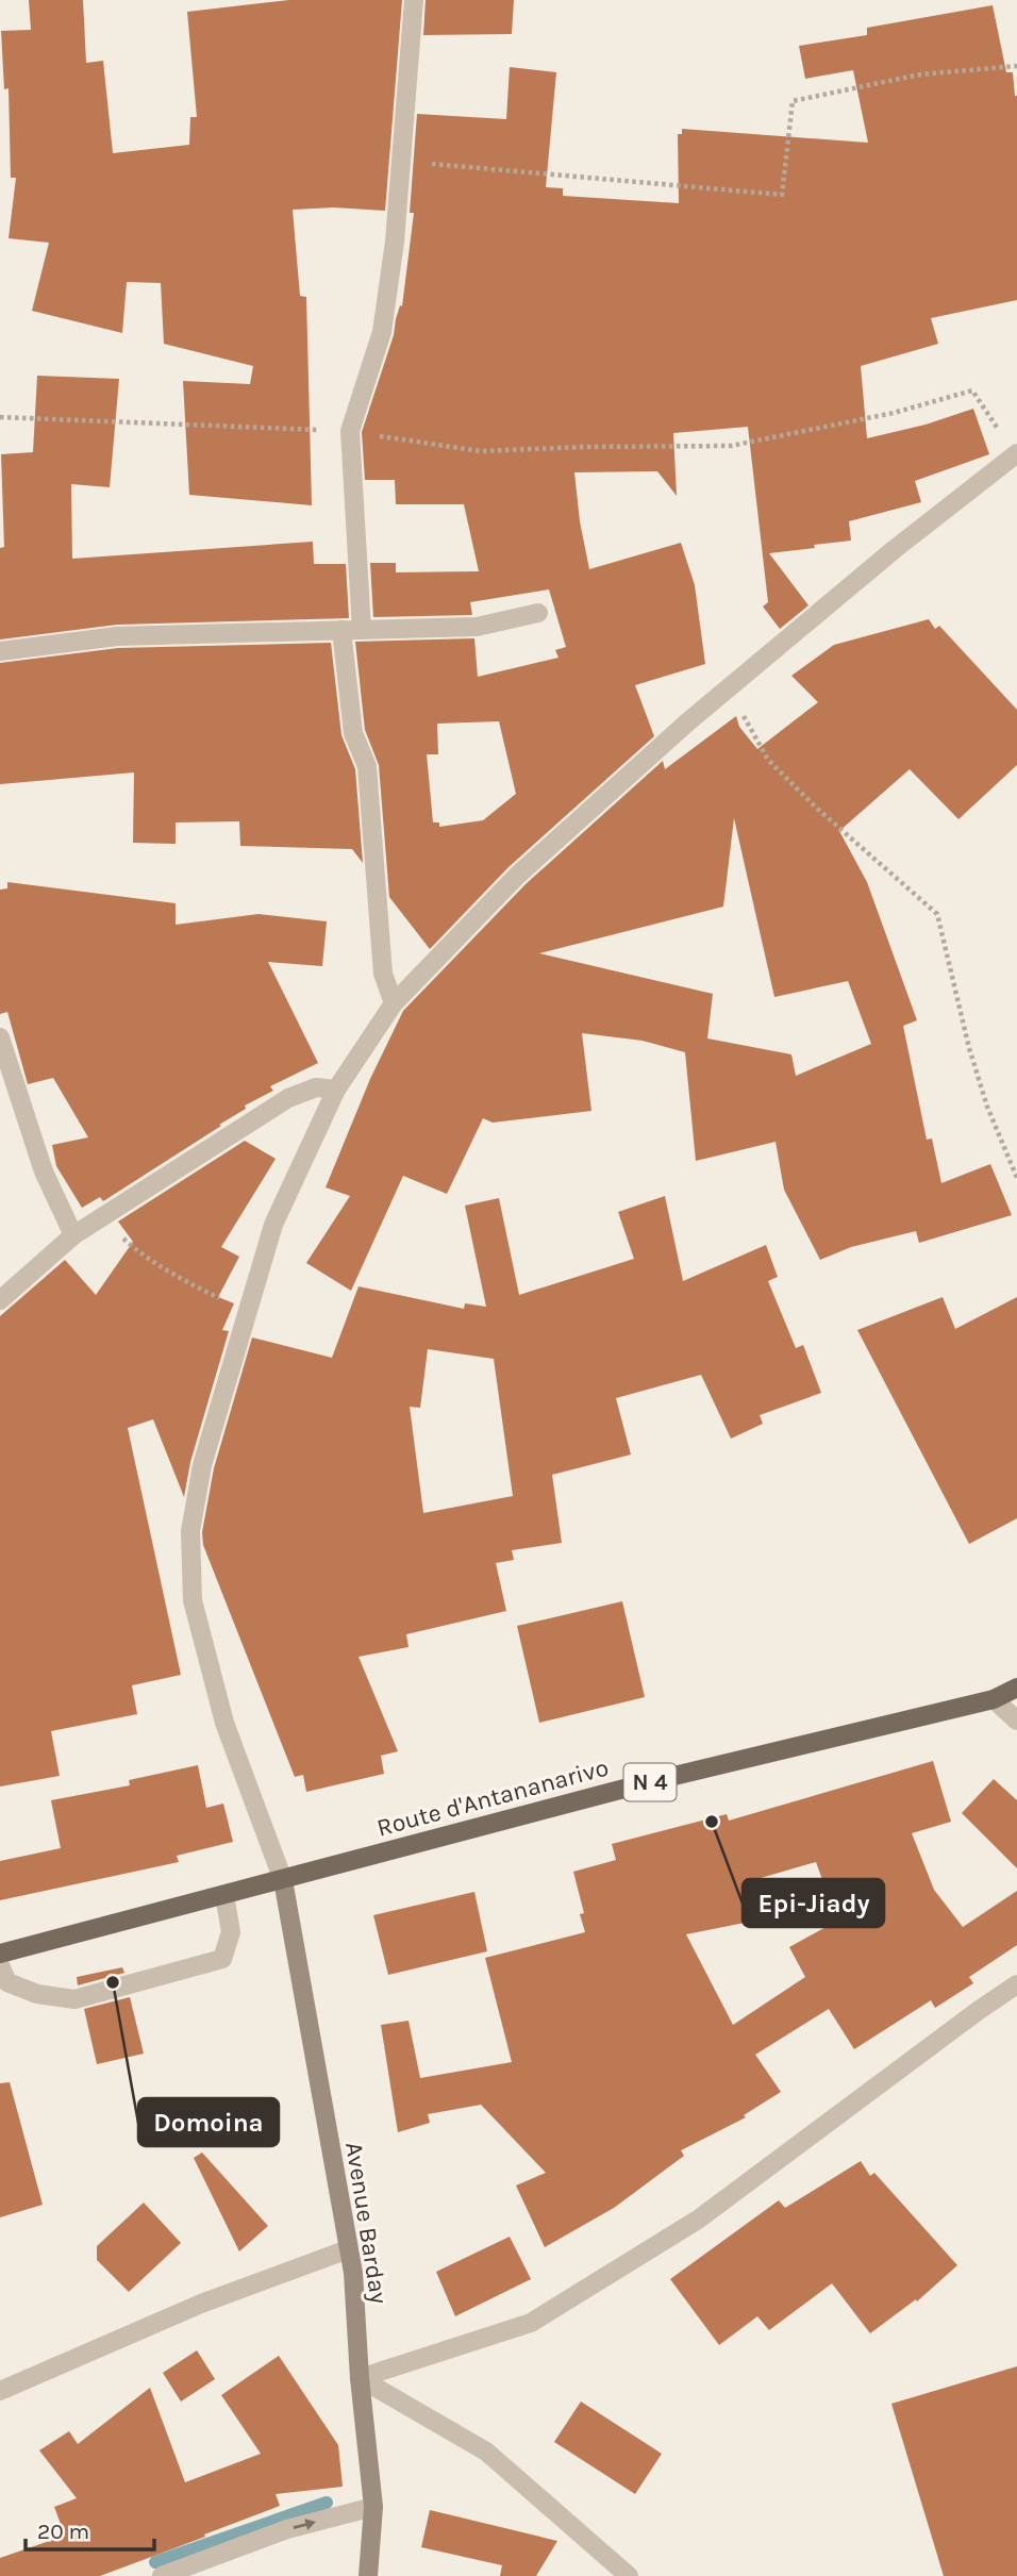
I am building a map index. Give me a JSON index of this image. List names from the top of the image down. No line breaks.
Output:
{"streets":{"main road":["N 4","Route d'Antananarivo","Avenue Barday"]},"crossings":[["N 4","Route d'Antananarivo"],["N 4","Avenue Barday"],["Route d'Antananarivo","Avenue Barday"]],"places":["Epi-Jiady","Domoina"],"scale_bar":"20 m"}
